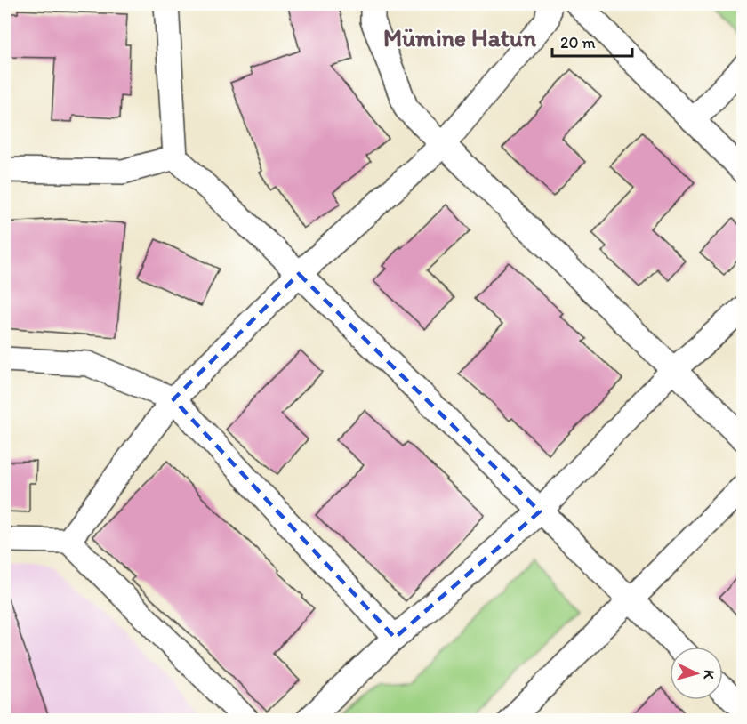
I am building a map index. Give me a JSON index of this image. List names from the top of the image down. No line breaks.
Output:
{"districts":["Mümine Hatun"],"scale_bar":"20 m","north":"right"}
